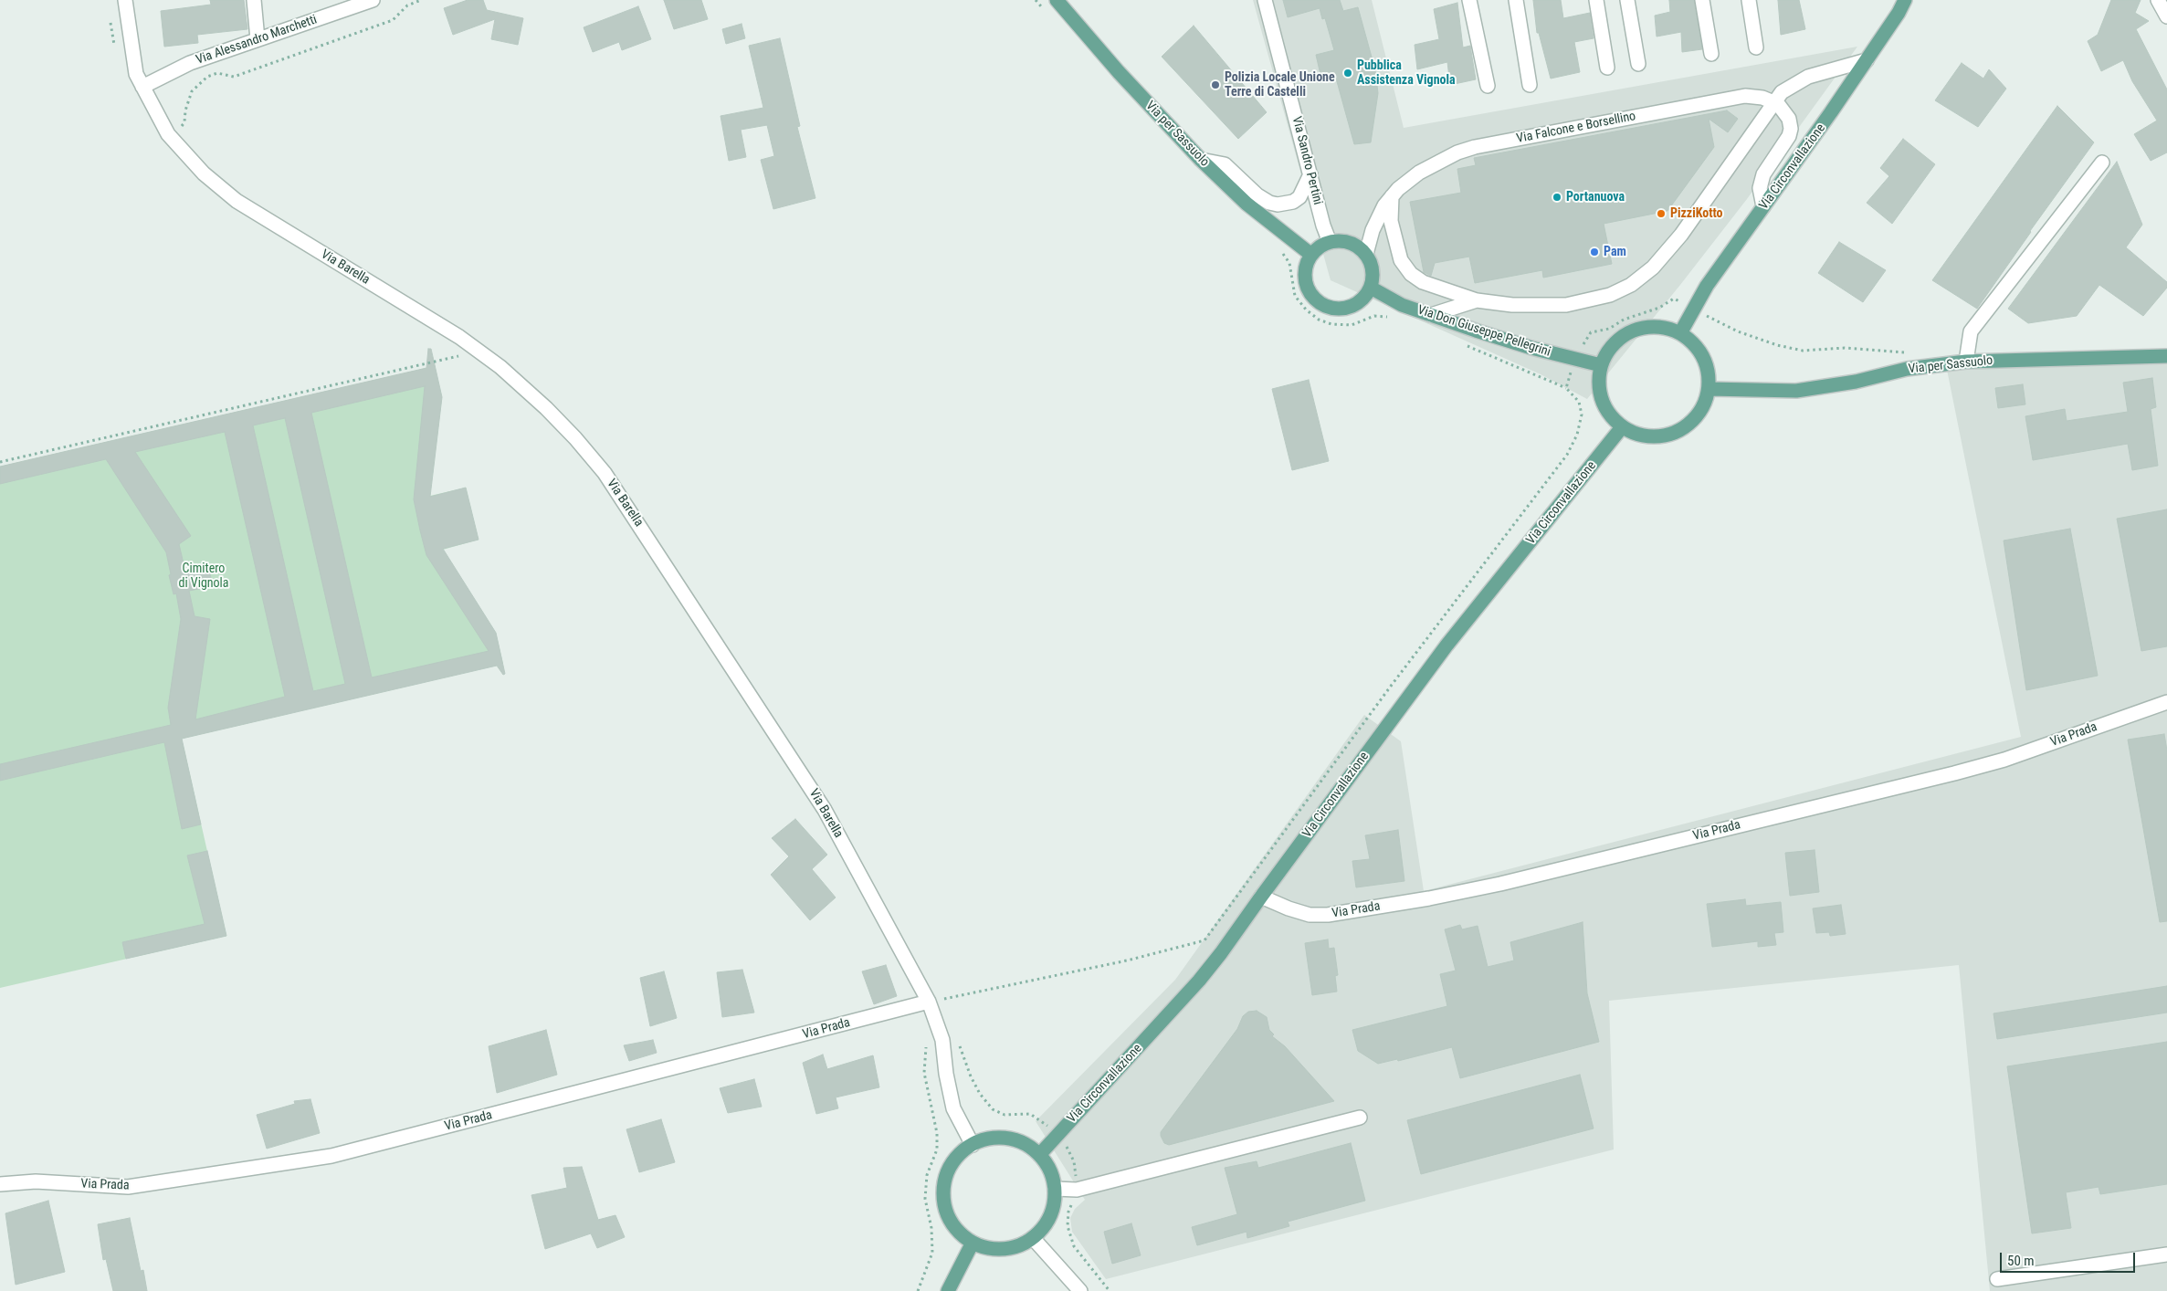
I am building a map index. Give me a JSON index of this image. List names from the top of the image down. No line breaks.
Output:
{"streets":{"main road":["Via per Sassuolo","Via Circonvallazione","Via Don Giuseppe Pellegrini"],"street":["Via Alessandro Marchetti","Via Falcone e Borsellino","Via Sandro Pertini","Via Barella","Via Prada"]},"crossings":[["Via Alessandro Marchetti","Via Barella"],["Via Falcone e Borsellino","Via per Sassuolo"],["Via Falcone e Borsellino","Via Sandro Pertini"],["Via Falcone e Borsellino","Via Don Giuseppe Pellegrini"],["Via per Sassuolo","Via Sandro Pertini"],["Via per Sassuolo","Via Circonvallazione"],["Via per Sassuolo","Via Don Giuseppe Pellegrini"],["Via Sandro Pertini","Via Don Giuseppe Pellegrini"],["Via Circonvallazione","Via Barella"],["Via Circonvallazione","Via Don Giuseppe Pellegrini"],["Via Circonvallazione","Via Prada"],["Via Barella","Via Prada"]],"parks":["Cimitero di Vignola"],"places":["Pubblica Assistenza Vignola","Polizia Locale Unione Terre di Castelli","Portanuova","PizziKotto","Pam"],"scale_bar":"50 m"}
